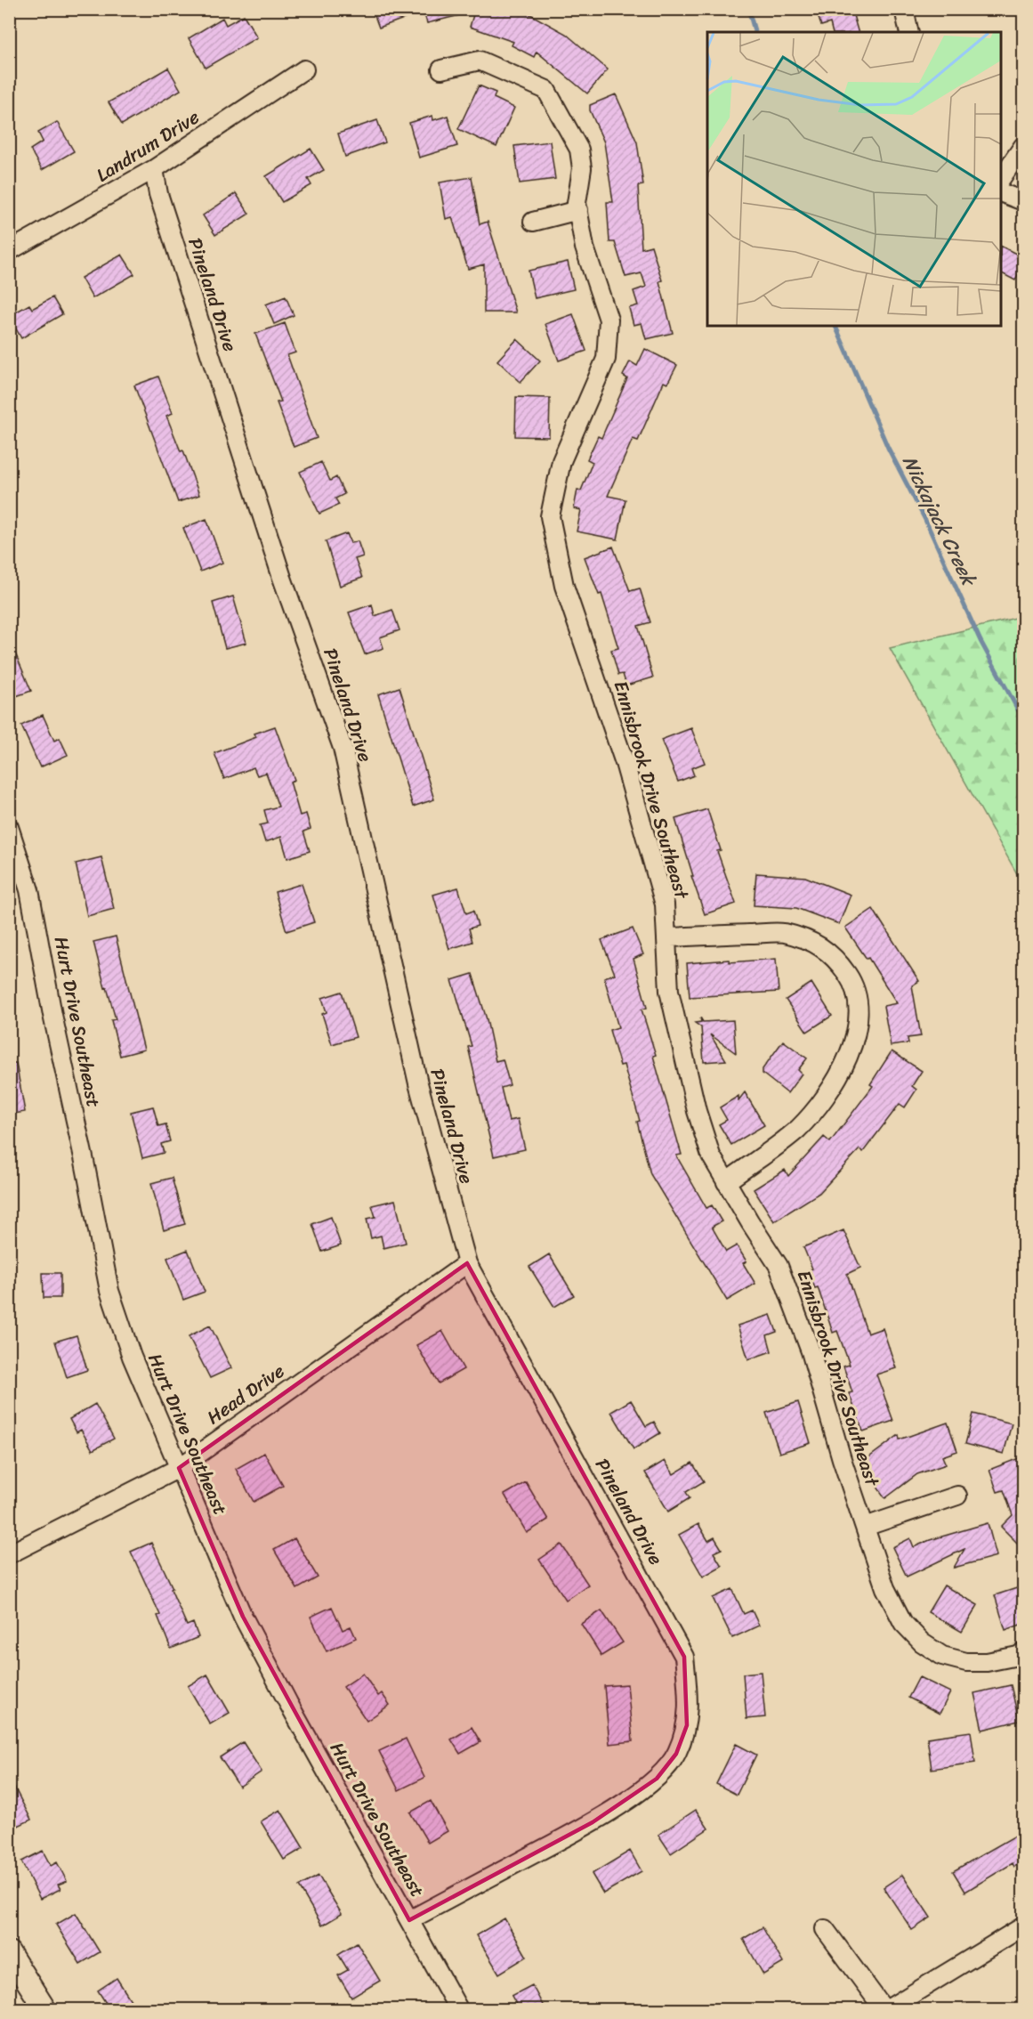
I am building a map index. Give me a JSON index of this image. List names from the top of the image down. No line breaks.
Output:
{"streets":{"street":["Landrum Drive","Pineland Drive","Ennisbrook Drive Southeast","Hurt Drive Southeast","Head Drive"]},"crossings":[["Landrum Drive","Pineland Drive"],["Pineland Drive","Hurt Drive Southeast"],["Pineland Drive","Head Drive"],["Hurt Drive Southeast","Head Drive"]],"water":["Nickajack Creek"]}
